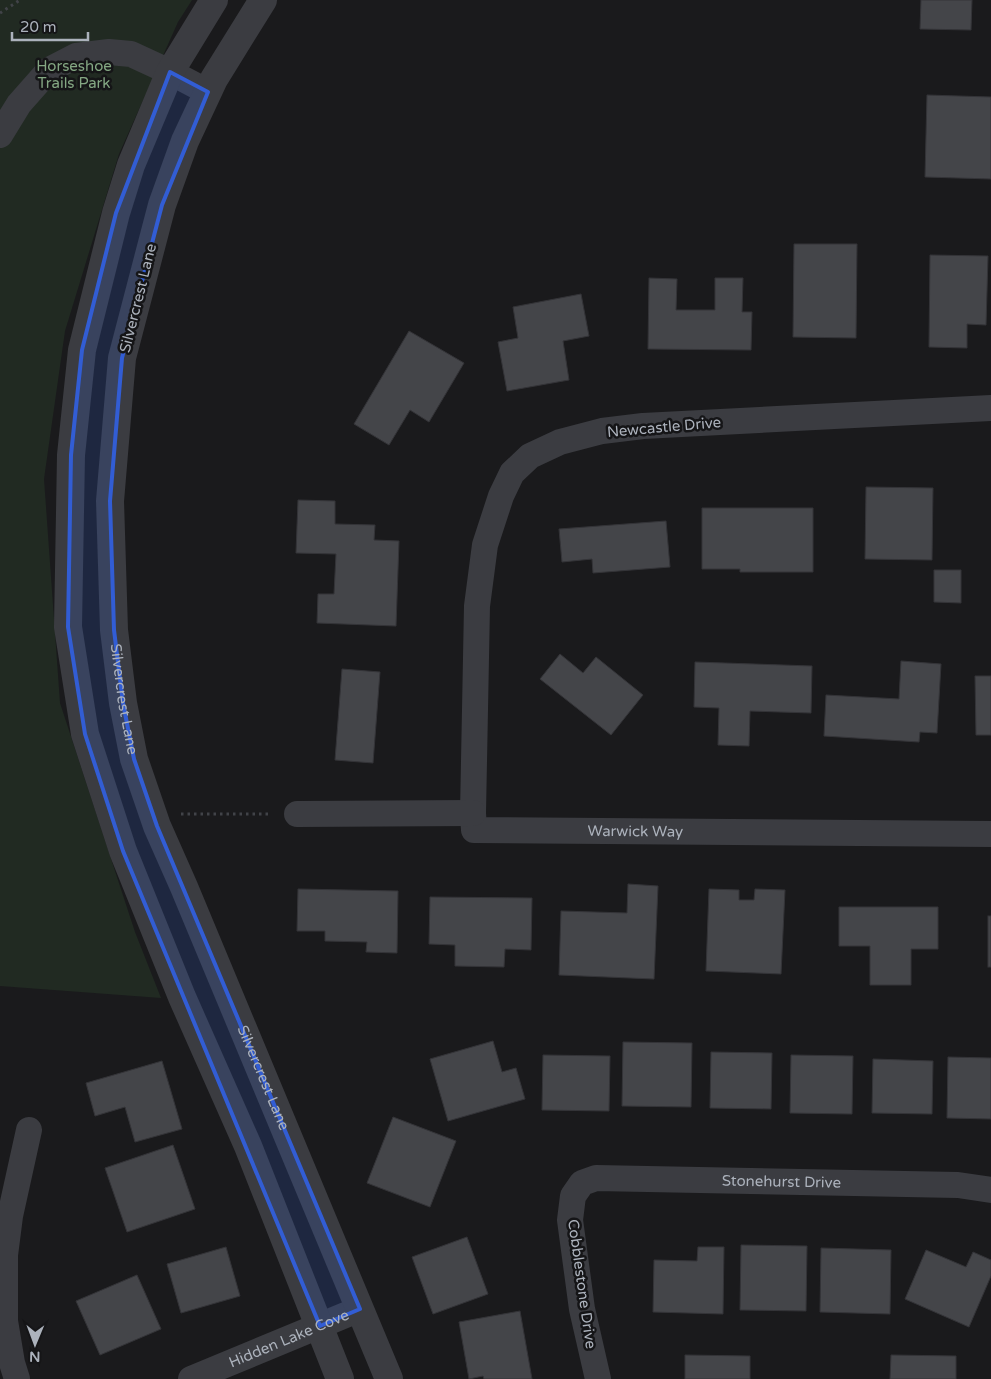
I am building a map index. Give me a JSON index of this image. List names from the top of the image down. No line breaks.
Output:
{"streets":{"street":["Silvercrest Lane","Newcastle Drive","Warwick Way","Stonehurst Drive","Cobblestone Drive","Hidden Lake Cove"]},"crossings":[["Silvercrest Lane","Hidden Lake Cove"],["Newcastle Drive","Warwick Way"],["Stonehurst Drive","Cobblestone Drive"]],"parks":["Horseshoe Trails Park"],"scale_bar":"20 m","north":"bottom"}
